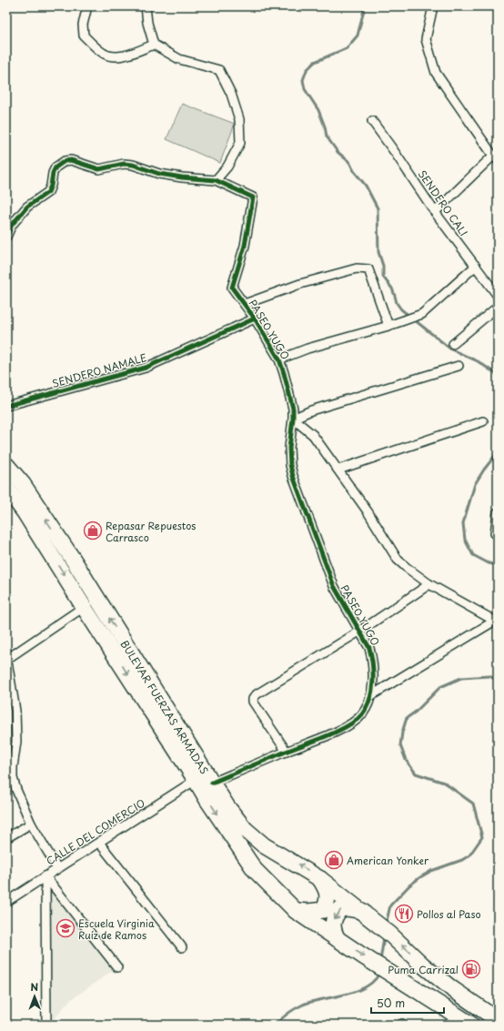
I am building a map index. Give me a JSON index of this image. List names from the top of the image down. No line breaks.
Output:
{"streets":{"highway":["BULEVAR FUERZAS ARMADAS"],"street":["SENDERO CALI","PASEO YUGO","SENDERO NAMALE","CALLE DEL COMERCIO"]},"crossings":[["PASEO YUGO","SENDERO NAMALE"],["PASEO YUGO","BULEVAR FUERZAS ARMADAS"],["BULEVAR FUERZAS ARMADAS","CALLE DEL COMERCIO"]],"places":{"shop":["Repasar Repuestos Carrasco","American Yonker"],"restaurant":["Pollos al Paso"],"school or university":["Escuela Virginia Ruíz de Ramos"],"fuel station":["Puma Carrizal"]},"scale_bar":"50 m","north":"top"}
